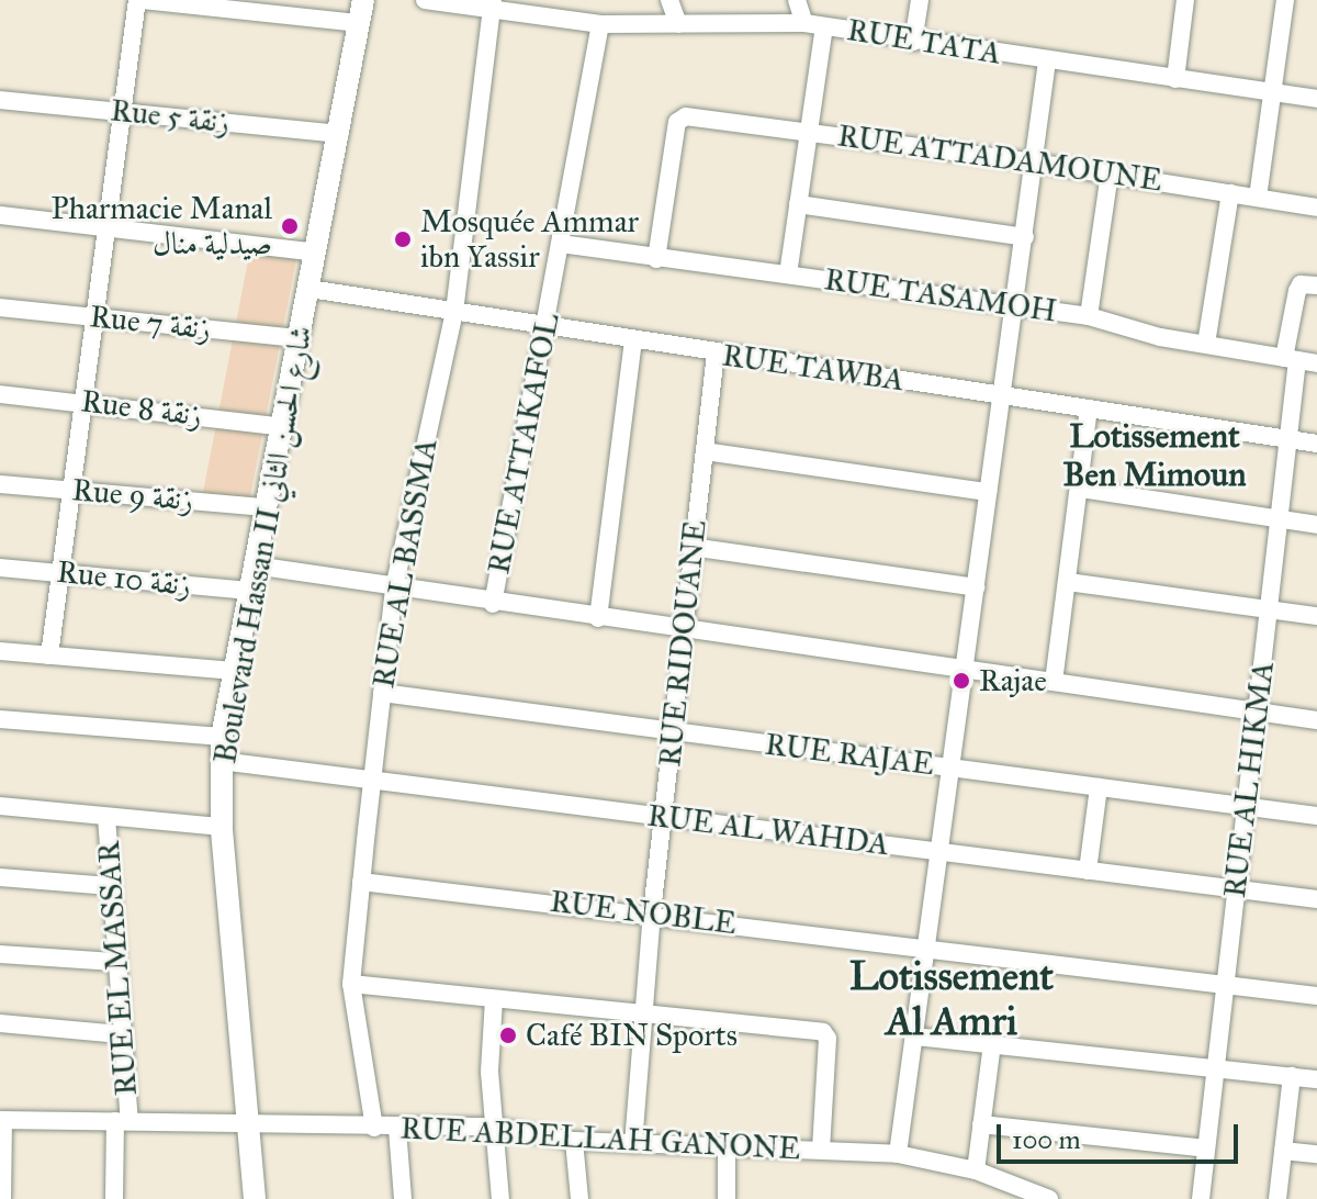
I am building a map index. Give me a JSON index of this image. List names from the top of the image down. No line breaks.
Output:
{"streets":{"main road":["Boulevard Hassan II شارع الحسن الثاني"],"street":["RUE TATA","Rue 5 زنقة","RUE ATTADAMOUNE","RUE TASAMOH","Rue 7 زنقة","RUE TAWBA","Rue 8 زنقة","RUE ATTAKAFOL","Rue 9 زنقة","RUE AL BASSMA","Rue 10 زنقة","RUE RIDOUANE","RUE RAJAE","RUE AL HIKMA","RUE AL WAHDA","RUE NOBLE","RUE EL MASSAR","RUE ABDELLAH GANONE"]},"crossings":[["RUE TATA","RUE ATTAKAFOL"],["RUE TATA","RUE AL BASSMA"],["Rue 5 زنقة","Boulevard Hassan II شارع الحسن الثاني"],["RUE ATTADAMOUNE","RUE TASAMOH"],["RUE TASAMOH","RUE ATTAKAFOL"],["RUE TASAMOH","RUE AL HIKMA"],["Rue 7 زنقة","Boulevard Hassan II شارع الحسن الثاني"],["RUE TAWBA","RUE ATTAKAFOL"],["RUE TAWBA","Boulevard Hassan II شارع الحسن الثاني"],["RUE TAWBA","RUE AL BASSMA"],["RUE TAWBA","RUE RIDOUANE"],["RUE TAWBA","RUE AL HIKMA"],["Rue 8 زنقة","Boulevard Hassan II شارع الحسن الثاني"],["Rue 9 زنقة","Boulevard Hassan II شارع الحسن الثاني"],["Boulevard Hassan II شارع الحسن الثاني","Rue 10 زنقة"],["Boulevard Hassan II شارع الحسن الثاني","RUE AL WAHDA"],["Boulevard Hassan II شارع الحسن الثاني","RUE ABDELLAH GANONE"],["RUE AL BASSMA","RUE RAJAE"],["RUE AL BASSMA","RUE AL WAHDA"],["RUE AL BASSMA","RUE NOBLE"],["RUE AL BASSMA","RUE ABDELLAH GANONE"],["RUE RIDOUANE","RUE RAJAE"],["RUE RIDOUANE","RUE AL WAHDA"],["RUE RIDOUANE","RUE NOBLE"],["RUE RIDOUANE","RUE ABDELLAH GANONE"],["RUE RAJAE","RUE AL HIKMA"],["RUE AL HIKMA","RUE AL WAHDA"],["RUE AL HIKMA","RUE NOBLE"],["RUE EL MASSAR","RUE ABDELLAH GANONE"]],"districts":["Lotissement Ben Mimoun","Lotissement Al Amri"],"places":["Pharmacie Manal صيدلية منال","Mosquée Ammar ibn Yassir","Rajae","Café BIN Sports"],"scale_bar":"100 m"}
